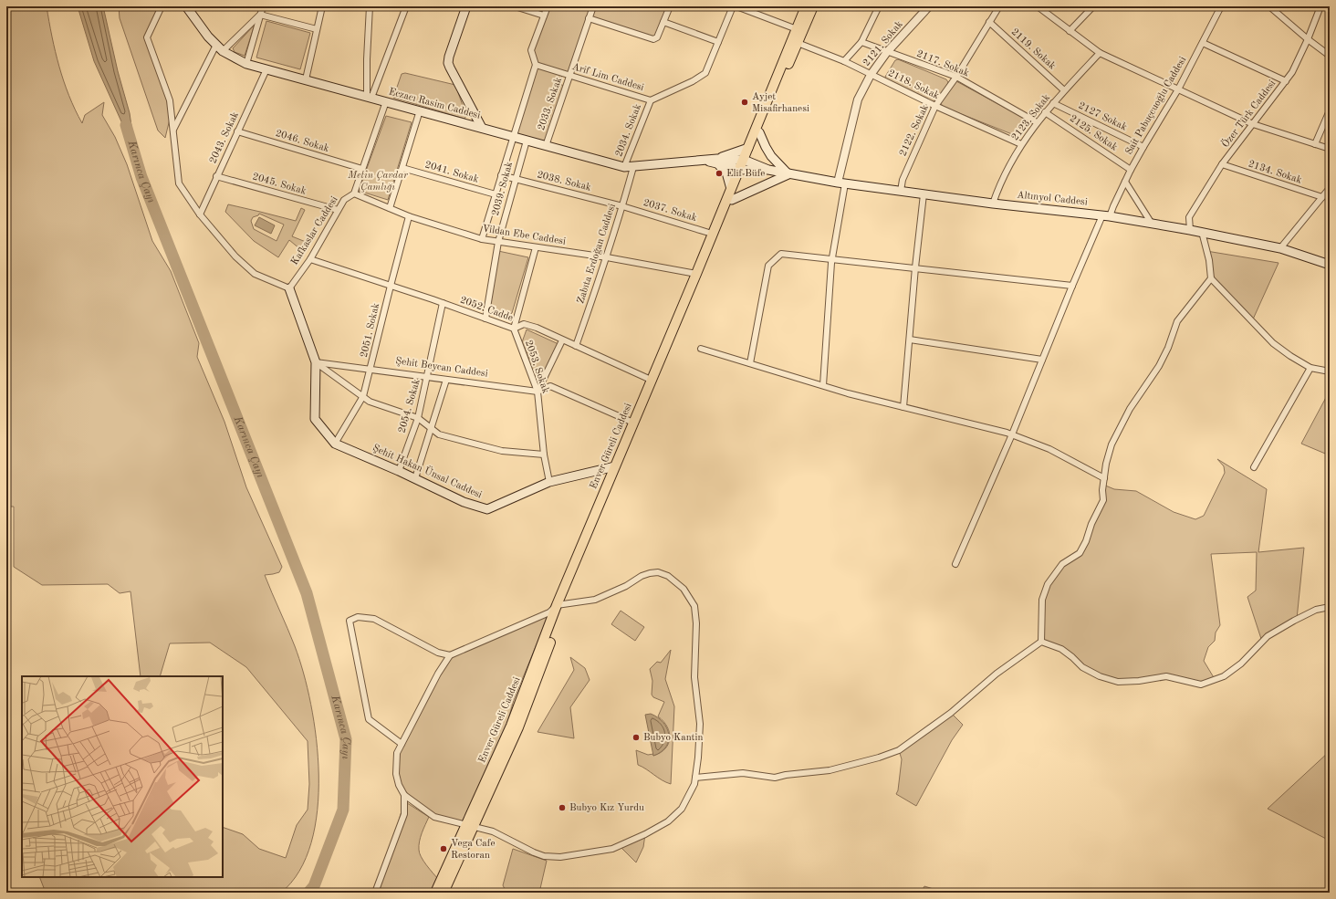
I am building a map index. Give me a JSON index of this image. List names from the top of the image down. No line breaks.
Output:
{"streets":{"main road":["Eczacı Rasim Caddesi","Altınyol Caddesi","Enver Güreli Caddesi","Şehit Hakan Ünsal Caddesi"],"street":["2121. Sokak","2119. Sokak","2117. Sokak","Arif Lim Caddesi","2118. Sokak","2033. Sokak","Sait Pabuçcuoğlu Caddesi","Özer Türk Caddesi","2127 Sokak","2123. Sokak","2034. Sokak","2122. Sokak","2125. Sokak","2043. Sokak","2046. Sokak","2041. Sokak","2134. Sokak","2038. Sokak","2045. Sokak","2039. Sokak","2037. Sokak","Kafkaslar Caddesi","Vildan Ebe Caddesi","Zabıta Erdoğan Caddesi","2052. Cadde","2051. Sokak","2053. Sokak","Şehit Beycan Caddesi","2054. Sokak"]},"crossings":[["2121. Sokak","2117. Sokak"],["2121. Sokak","2118. Sokak"],["2121. Sokak","Altınyol Caddesi"],["2119. Sokak","2123. Sokak"],["2119. Sokak","2122. Sokak"],["2117. Sokak","2123. Sokak"],["2117. Sokak","2122. Sokak"],["Arif Lim Caddesi","2033. Sokak"],["Arif Lim Caddesi","2034. Sokak"],["2118. Sokak","2123. Sokak"],["2118. Sokak","2122. Sokak"],["2118. Sokak","Enver Güreli Caddesi"],["Eczacı Rasim Caddesi","2033. Sokak"],["Eczacı Rasim Caddesi","2034. Sokak"],["Eczacı Rasim Caddesi","2043. Sokak"],["Eczacı Rasim Caddesi","2039. Sokak"],["Eczacı Rasim Caddesi","Kafkaslar Caddesi"],["Eczacı Rasim Caddesi","Zabıta Erdoğan Caddesi"],["Sait Pabuçcuoğlu Caddesi","2127 Sokak"],["Sait Pabuçcuoğlu Caddesi","2125. Sokak"],["Sait Pabuçcuoğlu Caddesi","Altınyol Caddesi"],["Özer Türk Caddesi","2134. Sokak"],["Özer Türk Caddesi","Altınyol Caddesi"],["2127 Sokak","2123. Sokak"],["2123. Sokak","2125. Sokak"],["2123. Sokak","Altınyol Caddesi"],["2122. Sokak","Altınyol Caddesi"],["2043. Sokak","2046. Sokak"],["2043. Sokak","2045. Sokak"],["2046. Sokak","Kafkaslar Caddesi"],["2038. Sokak","2039. Sokak"],["2038. Sokak","2037. Sokak"],["2038. Sokak","Zabıta Erdoğan Caddesi"],["2045. Sokak","Kafkaslar Caddesi"],["2039. Sokak","Vildan Ebe Caddesi"],["2039. Sokak","2052. Cadde"],["2037. Sokak","Zabıta Erdoğan Caddesi"],["2037. Sokak","Enver Güreli Caddesi"],["Kafkaslar Caddesi","Vildan Ebe Caddesi"],["Kafkaslar Caddesi","2052. Cadde"],["Vildan Ebe Caddesi","Zabıta Erdoğan Caddesi"],["Vildan Ebe Caddesi","2051. Sokak"],["Vildan Ebe Caddesi","Enver Güreli Caddesi"],["Zabıta Erdoğan Caddesi","2052. Cadde"],["2052. Cadde","2051. Sokak"],["2052. Cadde","2053. Sokak"],["2052. Cadde","2054. Sokak"],["2052. Cadde","Enver Güreli Caddesi"],["2051. Sokak","Şehit Beycan Caddesi"],["2051. Sokak","Şehit Hakan Ünsal Caddesi"],["2053. Sokak","Şehit Beycan Caddesi"],["2053. Sokak","Şehit Hakan Ünsal Caddesi"],["Şehit Beycan Caddesi","2054. Sokak"],["Şehit Beycan Caddesi","Enver Güreli Caddesi"],["Şehit Beycan Caddesi","Şehit Hakan Ünsal Caddesi"],["2054. Sokak","Şehit Hakan Ünsal Caddesi"],["Enver Güreli Caddesi","Şehit Hakan Ünsal Caddesi"]],"water":["Karınca Çayı"],"parks":["Metin Çavdar Çamlığı"],"places":["Ayjet Misafirhanesi","Elif Büfe","Bubyo Kantin","Bubyo Kız Yurdu","Vega Cafe Restoran"]}
